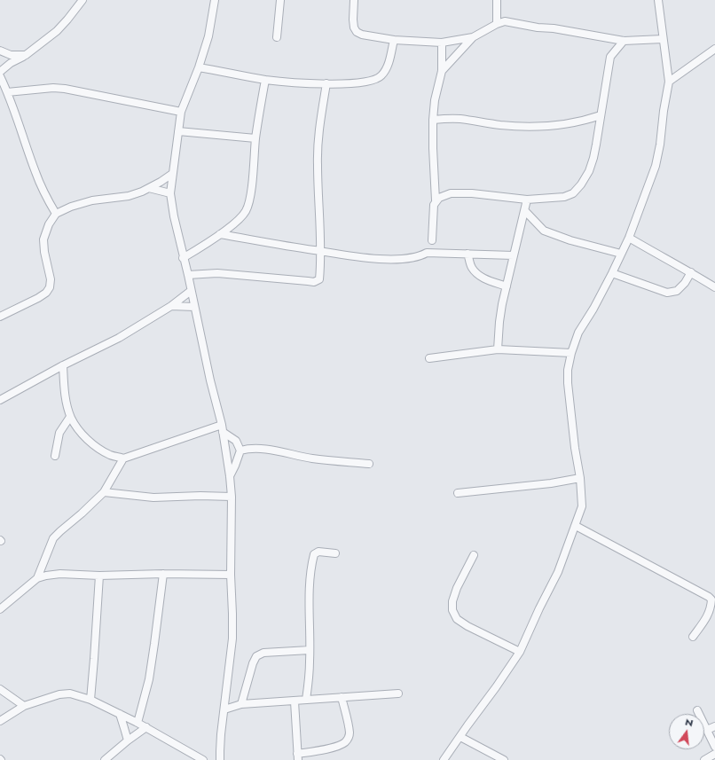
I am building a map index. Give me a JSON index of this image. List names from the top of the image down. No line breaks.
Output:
{"north":"top"}
